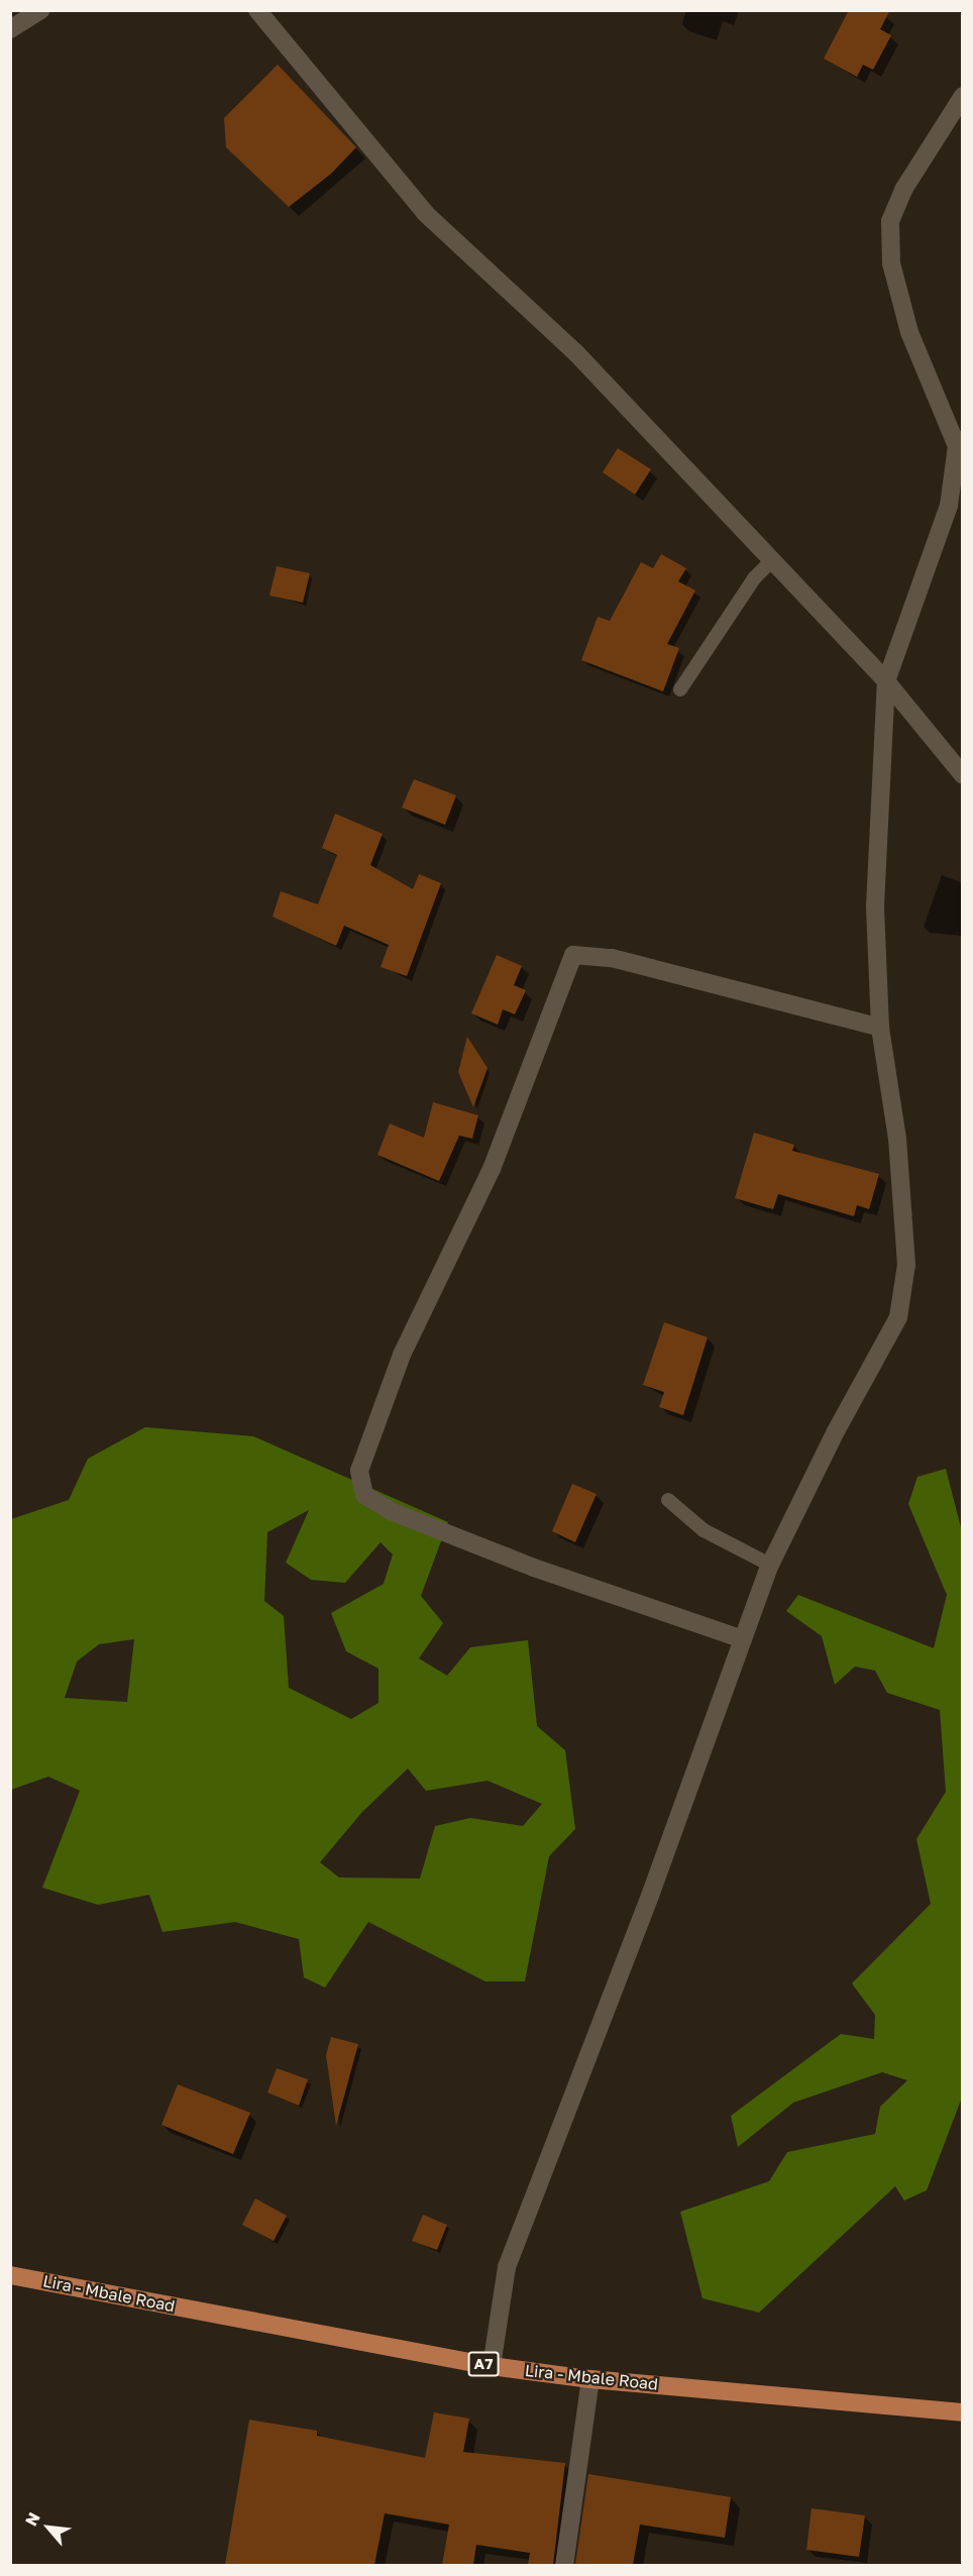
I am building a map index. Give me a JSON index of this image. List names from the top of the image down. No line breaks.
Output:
{"streets":{"main road":["Lira - Mbale Road","A7"]},"north":"top left"}
